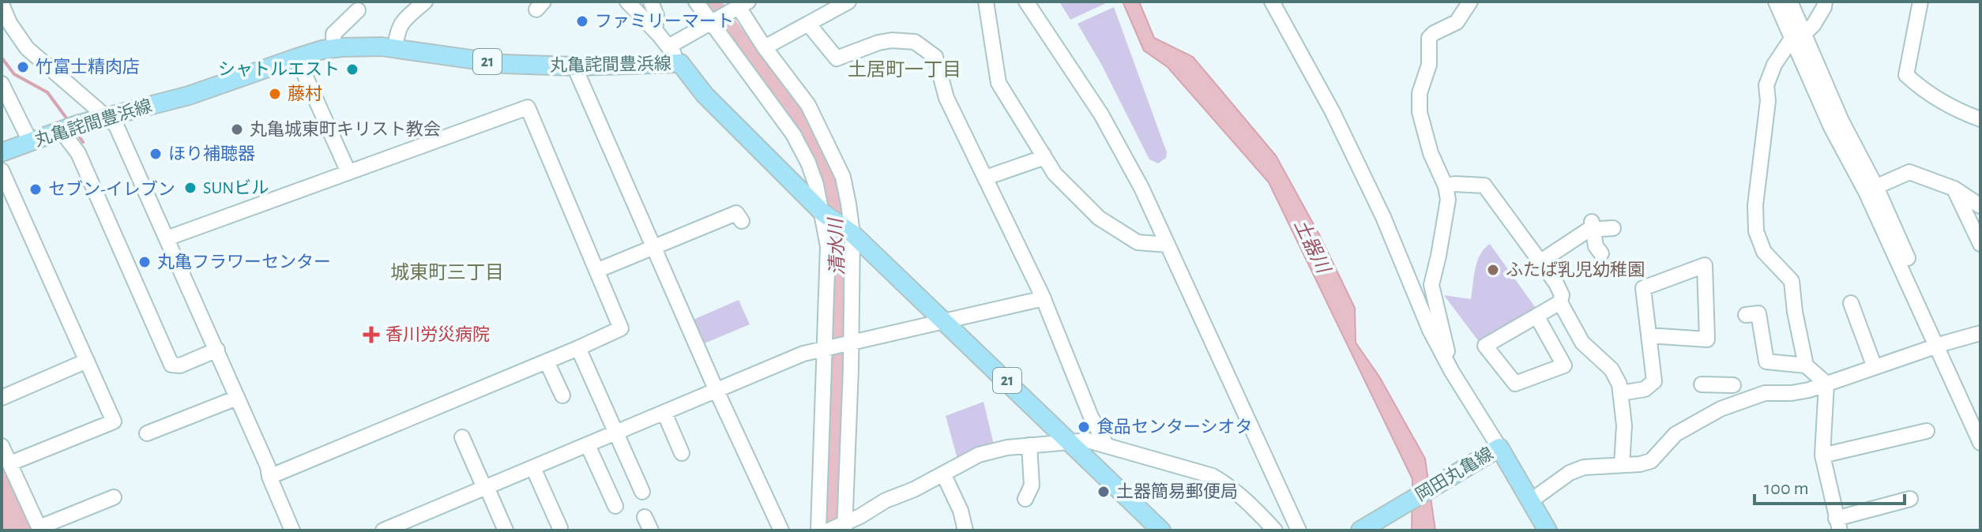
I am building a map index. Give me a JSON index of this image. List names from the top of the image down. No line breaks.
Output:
{"streets":{"main road":["21","丸亀詫間豊浜線","岡田丸亀線"]},"districts":["土居町一丁目","城東町三丁目"],"water":["土器川","清水川"],"places":{"other":["ファミリーマート","竹富士精肉店","シャトルエスト","藤村","丸亀城東町キリスト教会","ほり補聴器","SUNビル","セブン-イレブン","丸亀フラワーセンター","ふたば乳児幼稚園","食品センターシオタ","土器簡易郵便局"],"health":["香川労災病院"]},"scale_bar":"100 m"}
